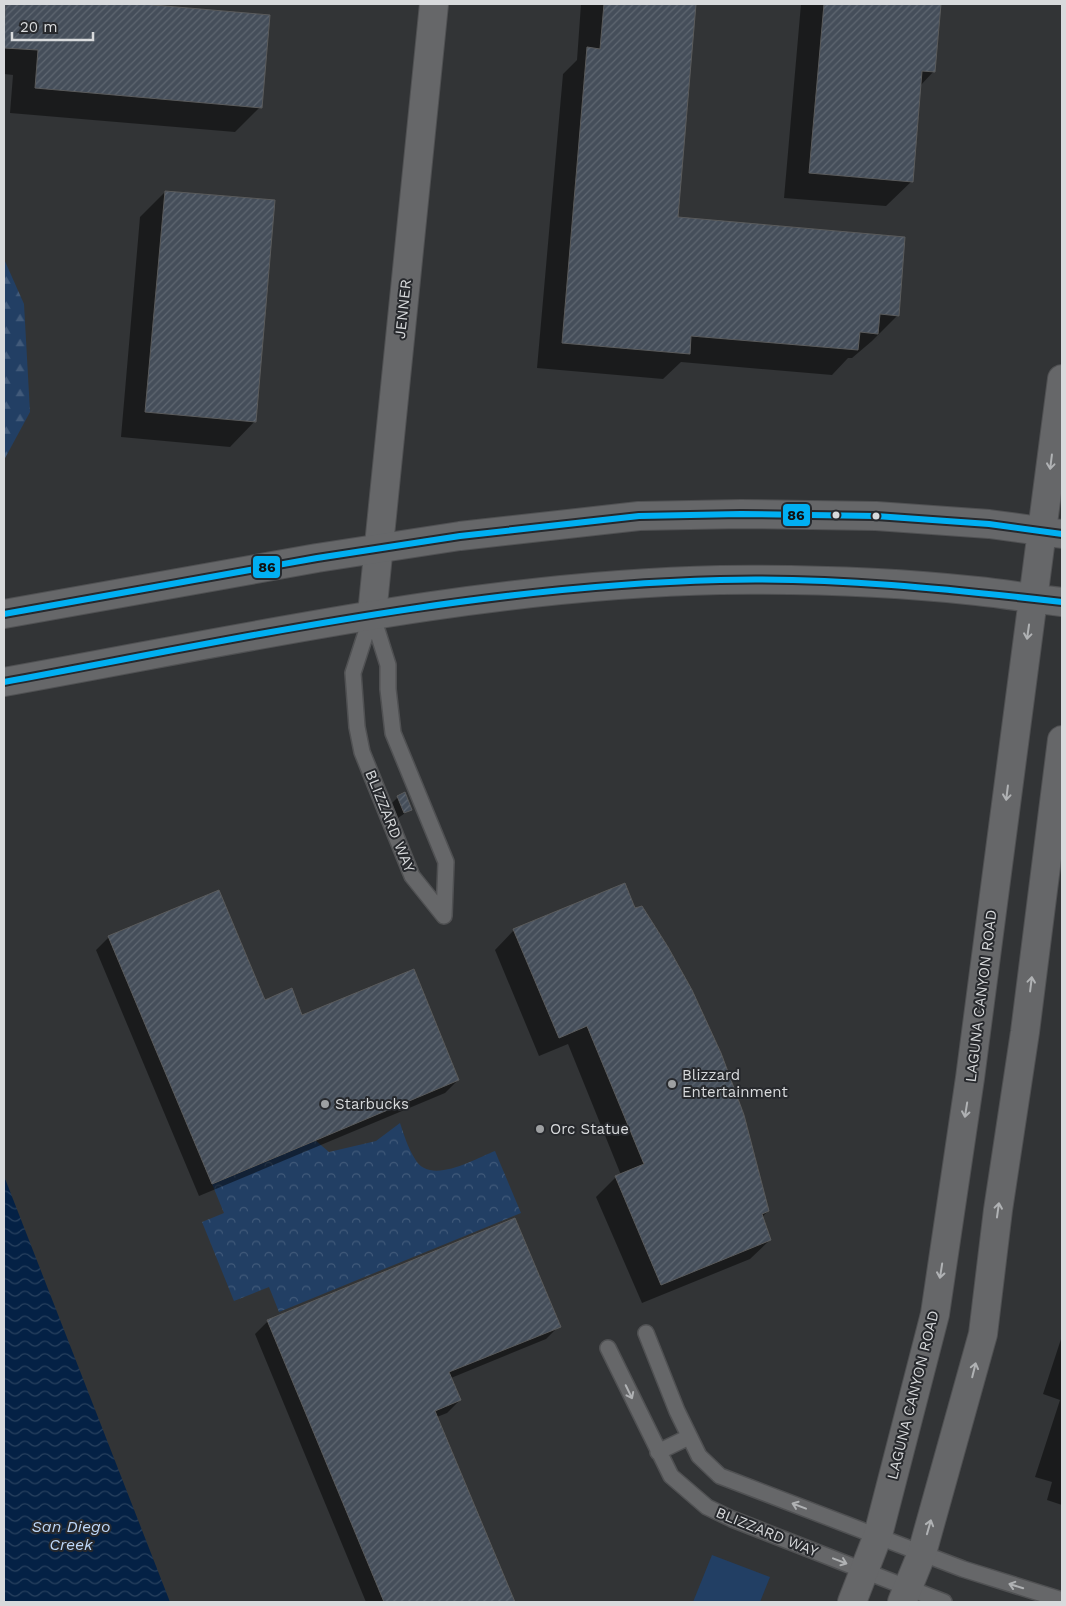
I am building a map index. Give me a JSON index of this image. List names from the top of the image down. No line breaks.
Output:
{"streets":{"main road":["JENNER","LAGUNA CANYON ROAD"],"lane":["BLIZZARD WAY"]},"crossings":[["JENNER","BLIZZARD WAY"],["BLIZZARD WAY","LAGUNA CANYON ROAD"]],"water":["San Diego Creek"],"places":["Blizzard Entertainment","Starbucks","Orc Statue"],"lines":["transit line 86"],"scale_bar":"20 m"}
